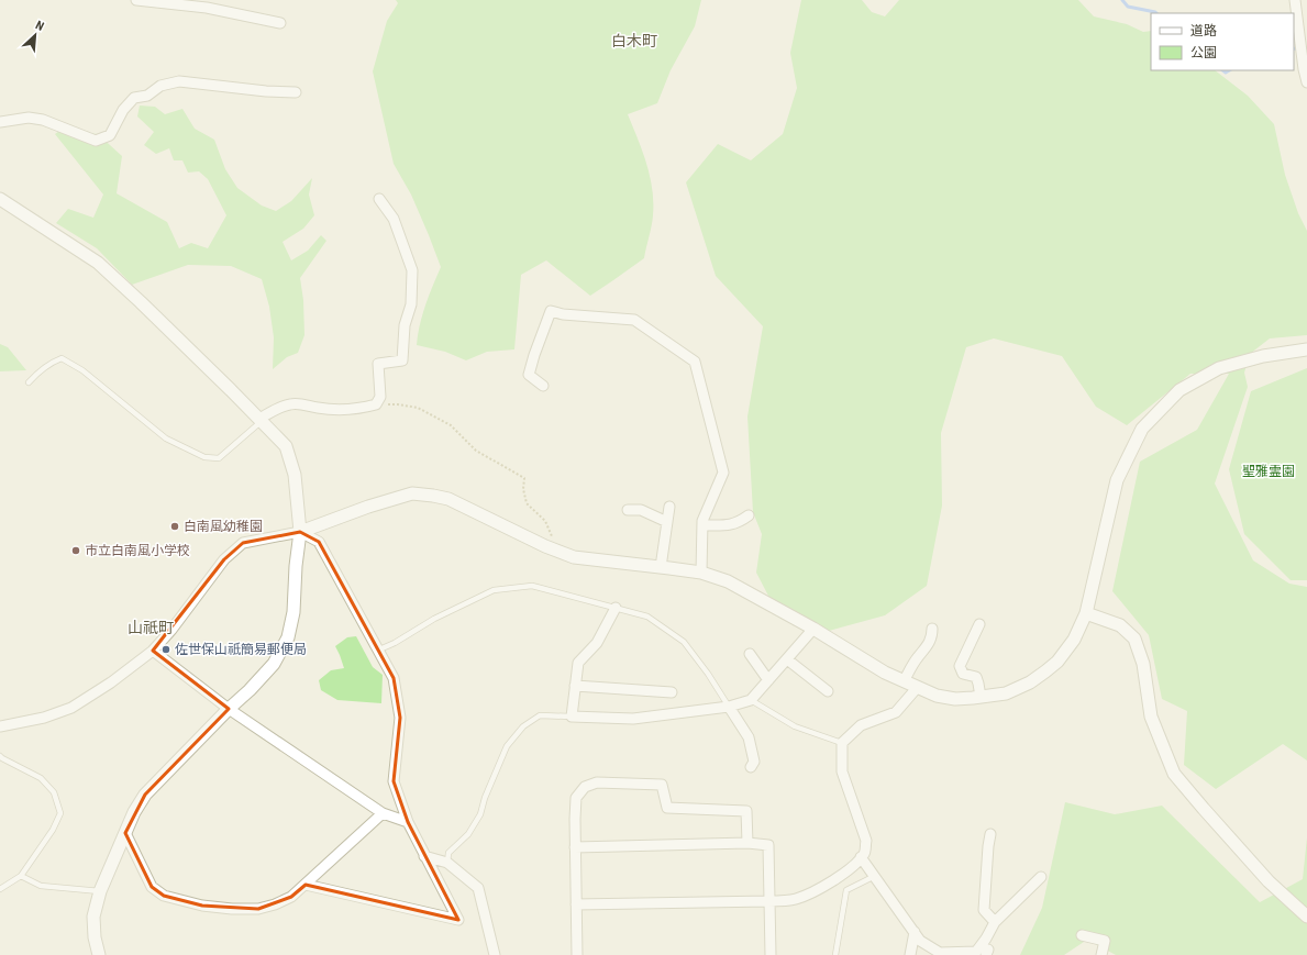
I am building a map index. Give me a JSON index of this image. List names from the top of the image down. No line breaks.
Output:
{"districts":["白木町","山祇町"],"parks":["聖雅霊園"],"places":["白南風幼稚園","市立白南風小学校","佐世保山祇簡易郵便局"],"legend":["道路","公園"],"north":"top right"}
